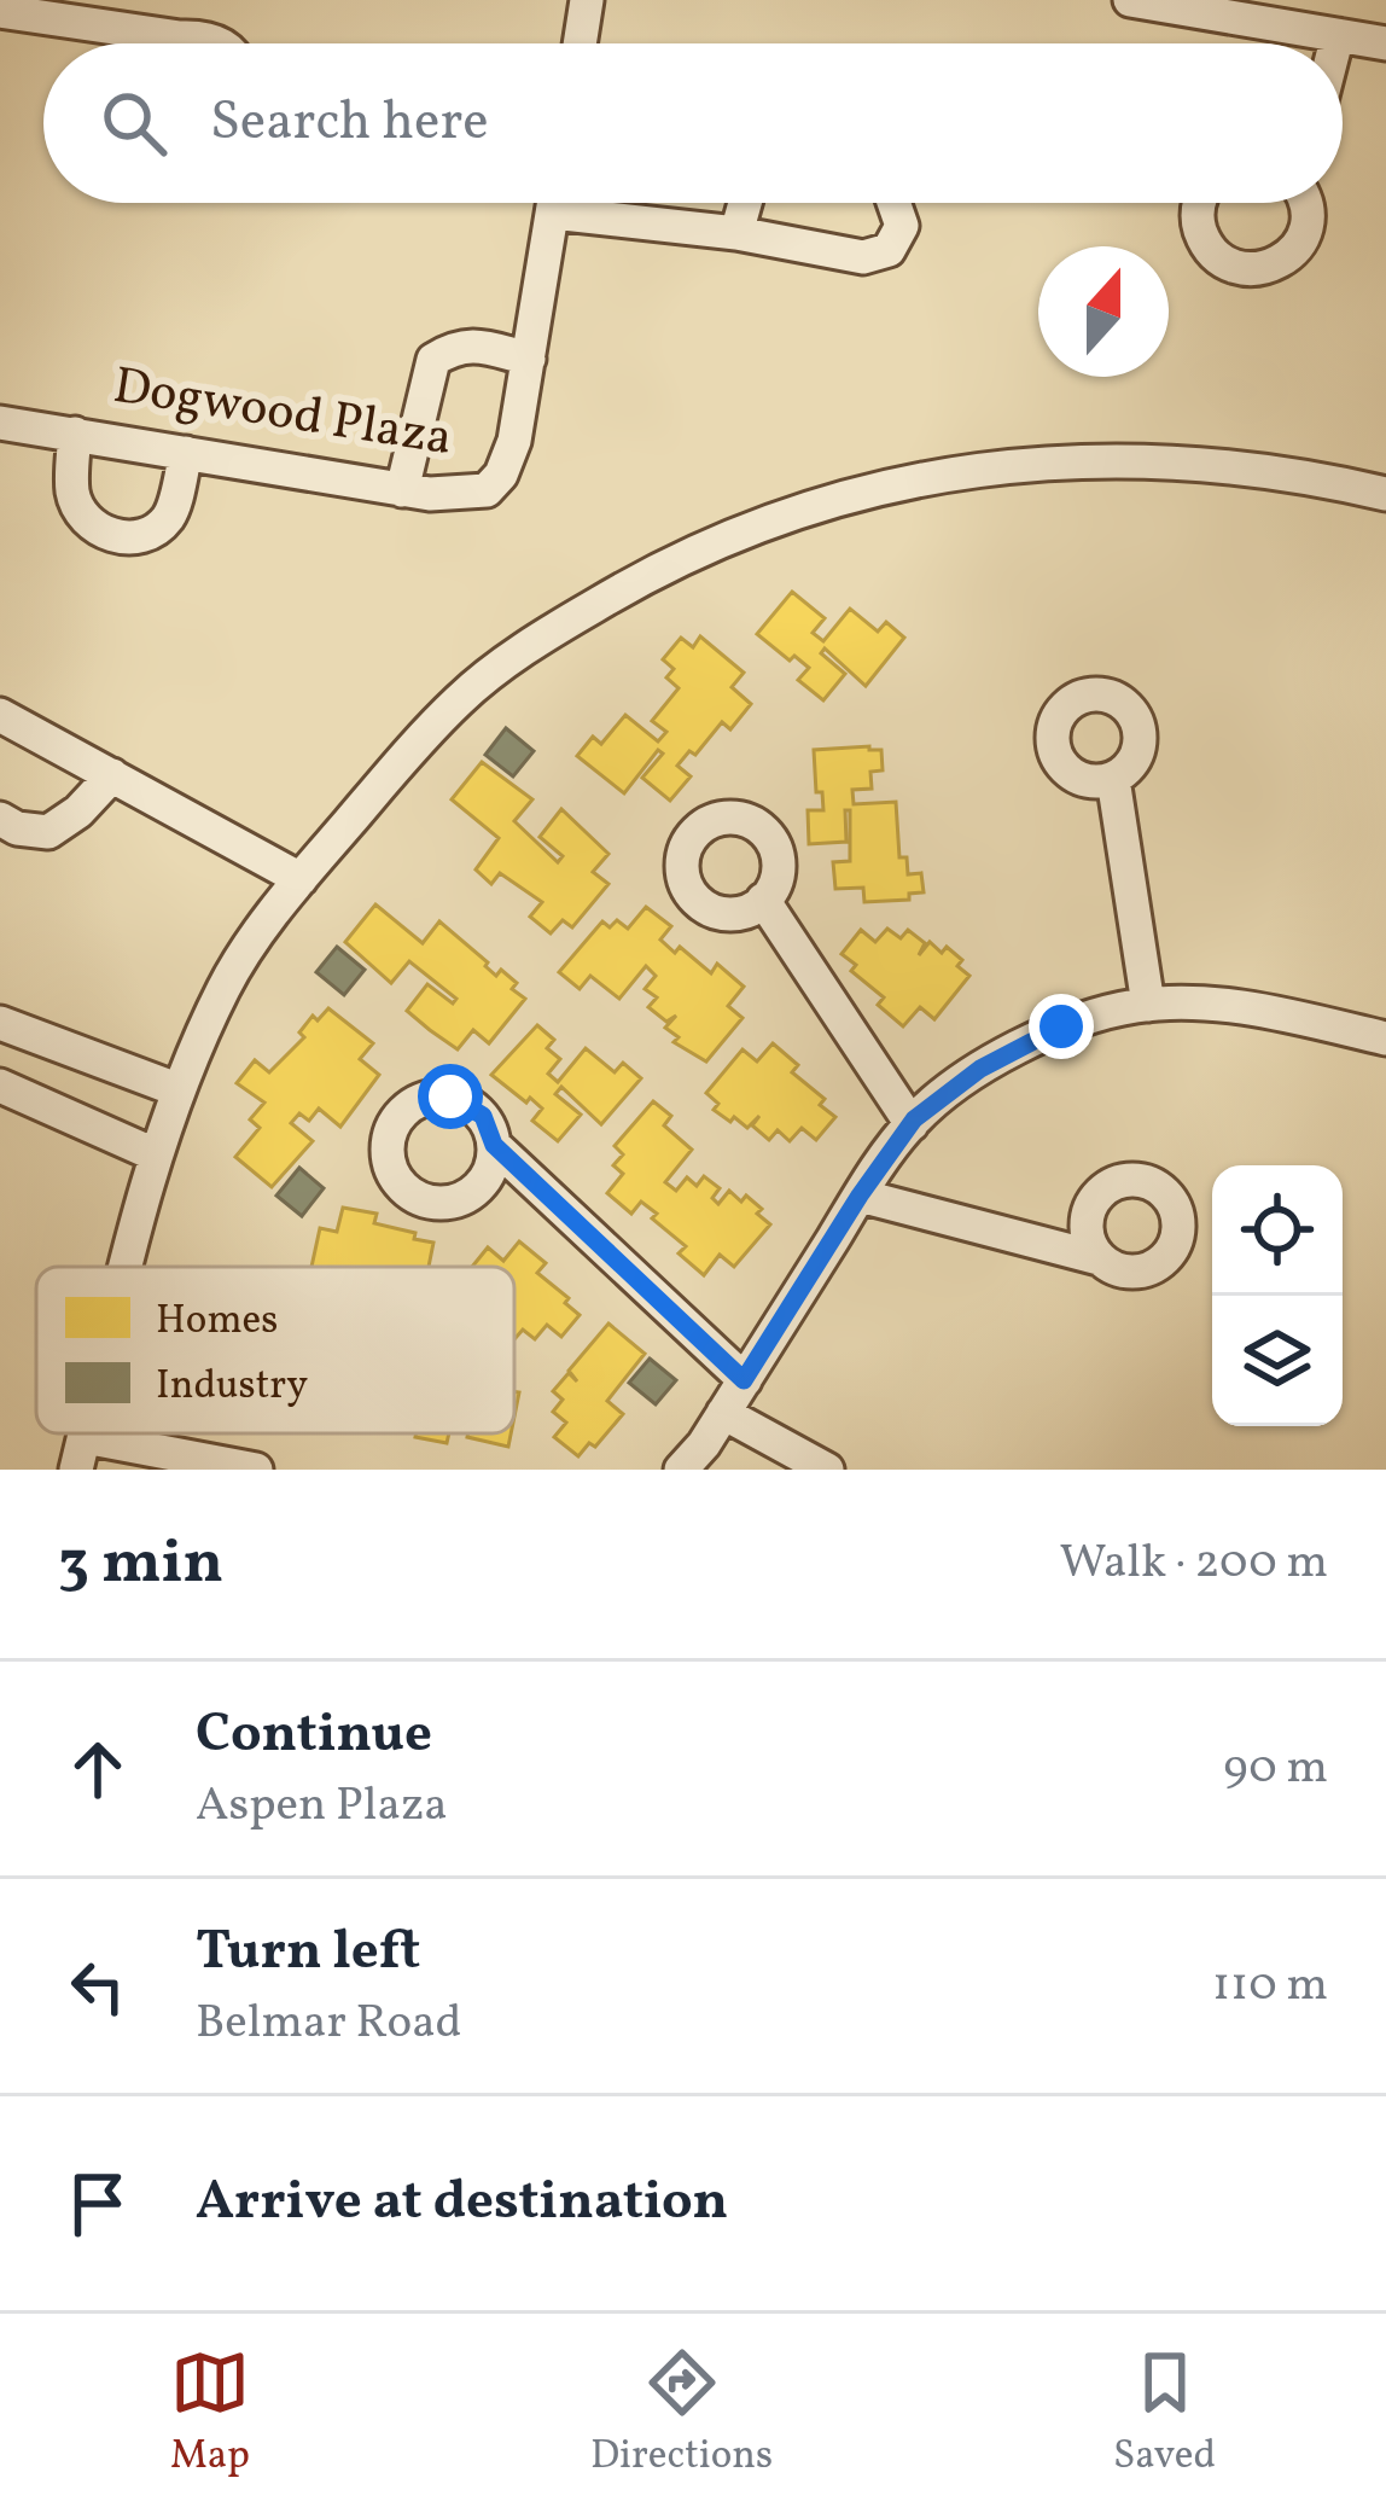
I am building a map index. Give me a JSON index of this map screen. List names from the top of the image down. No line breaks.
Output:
{"streets":{"street":["Dogwood Plaza"]},"legend":["Homes","Industry"],"north":"top","page":{"search":"Search here","heading":["3 min","Walk · 200 m"],"list":[["Continue","Aspen Plaza","90 m"],["Turn left","Belmar Road","110 m"],"Arrive at destination"],"nav":["Map","Directions","Saved"]}}
